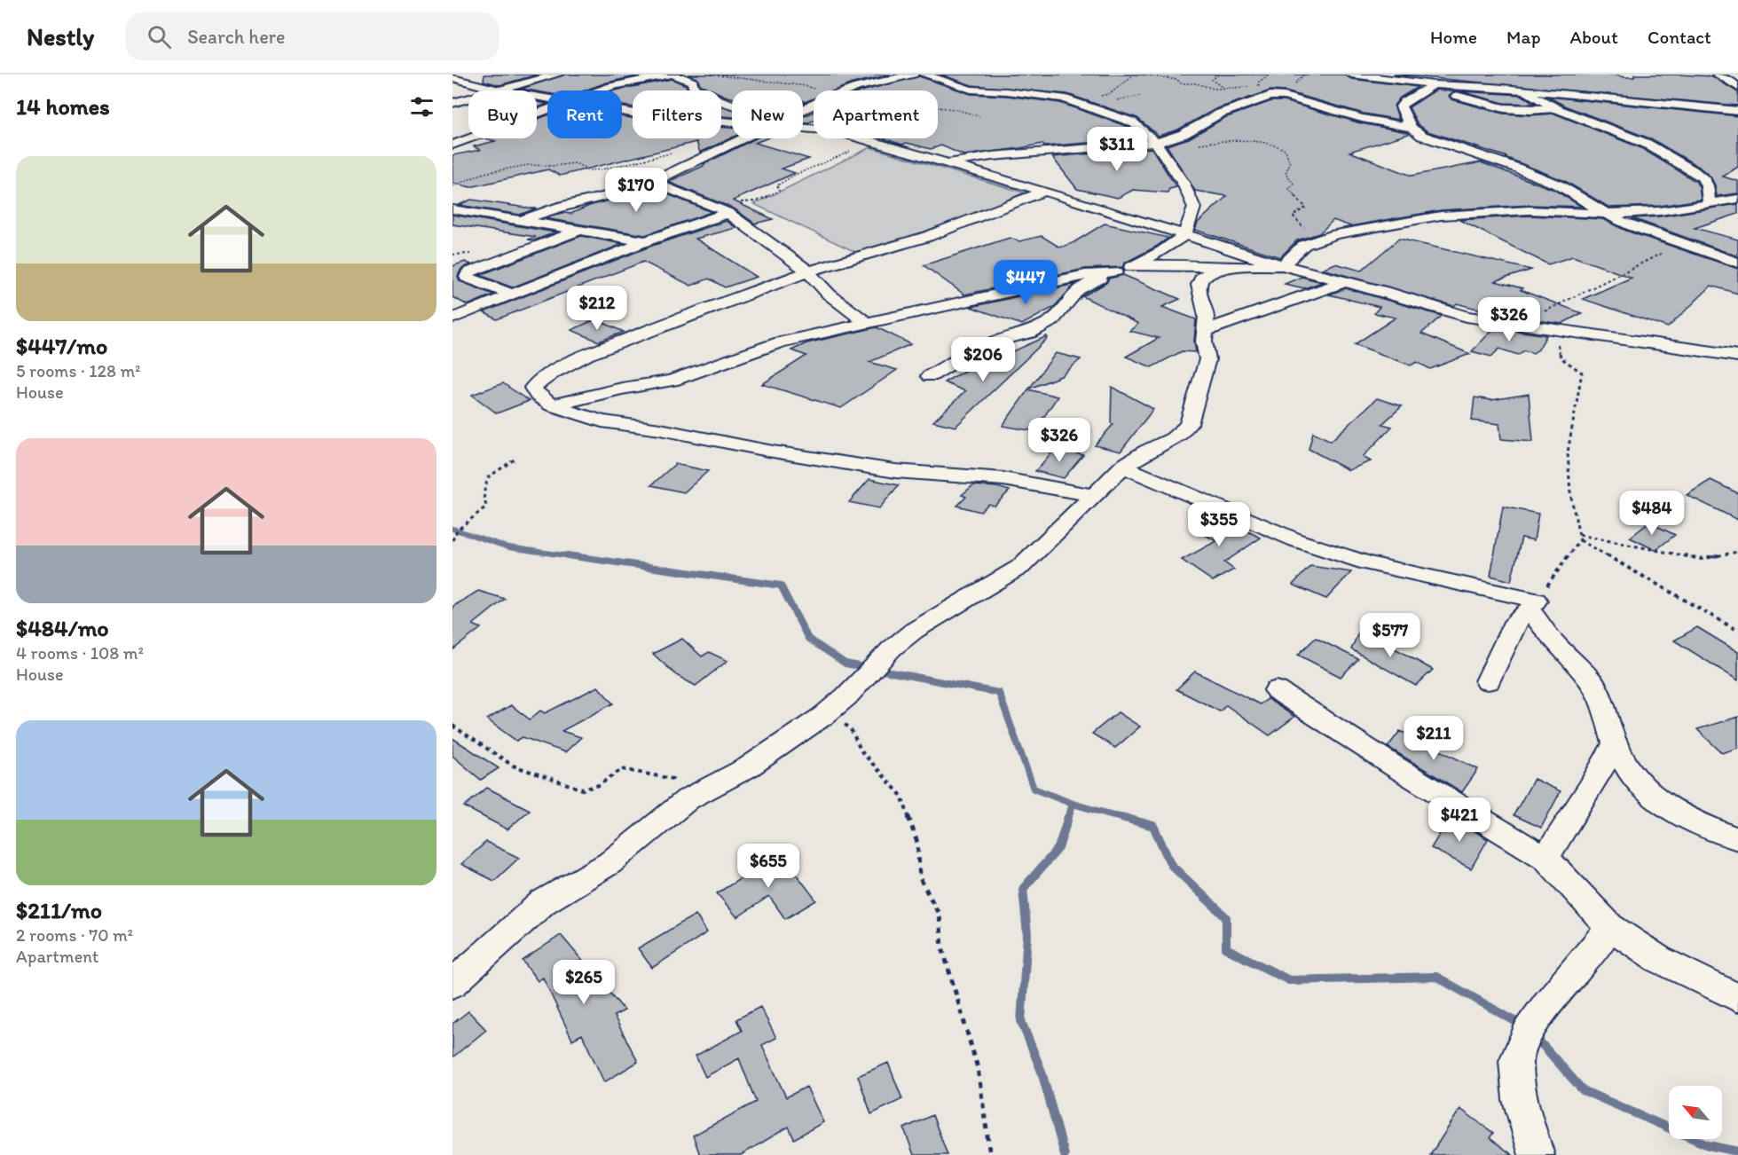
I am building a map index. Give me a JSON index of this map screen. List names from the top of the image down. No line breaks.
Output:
{"north":"top left","page":{"header":"Nestly","search":"Search here","nav":["Home","Map","About","Contact"],"heading":"14 homes","chip":["Buy","Rent","Filters","New","Apartment"],"price":["$311","$170","$447","$212","$326","$206","$326","$484","$355","$577","$211","$421","$655","$265"],"list":[{"name":"$447/mo","note":"5 rooms · 128 m² · House"},{"name":"$484/mo","note":"4 rooms · 108 m² · House"},{"name":"$211/mo","note":"2 rooms · 70 m² · Apartment"}]}}
